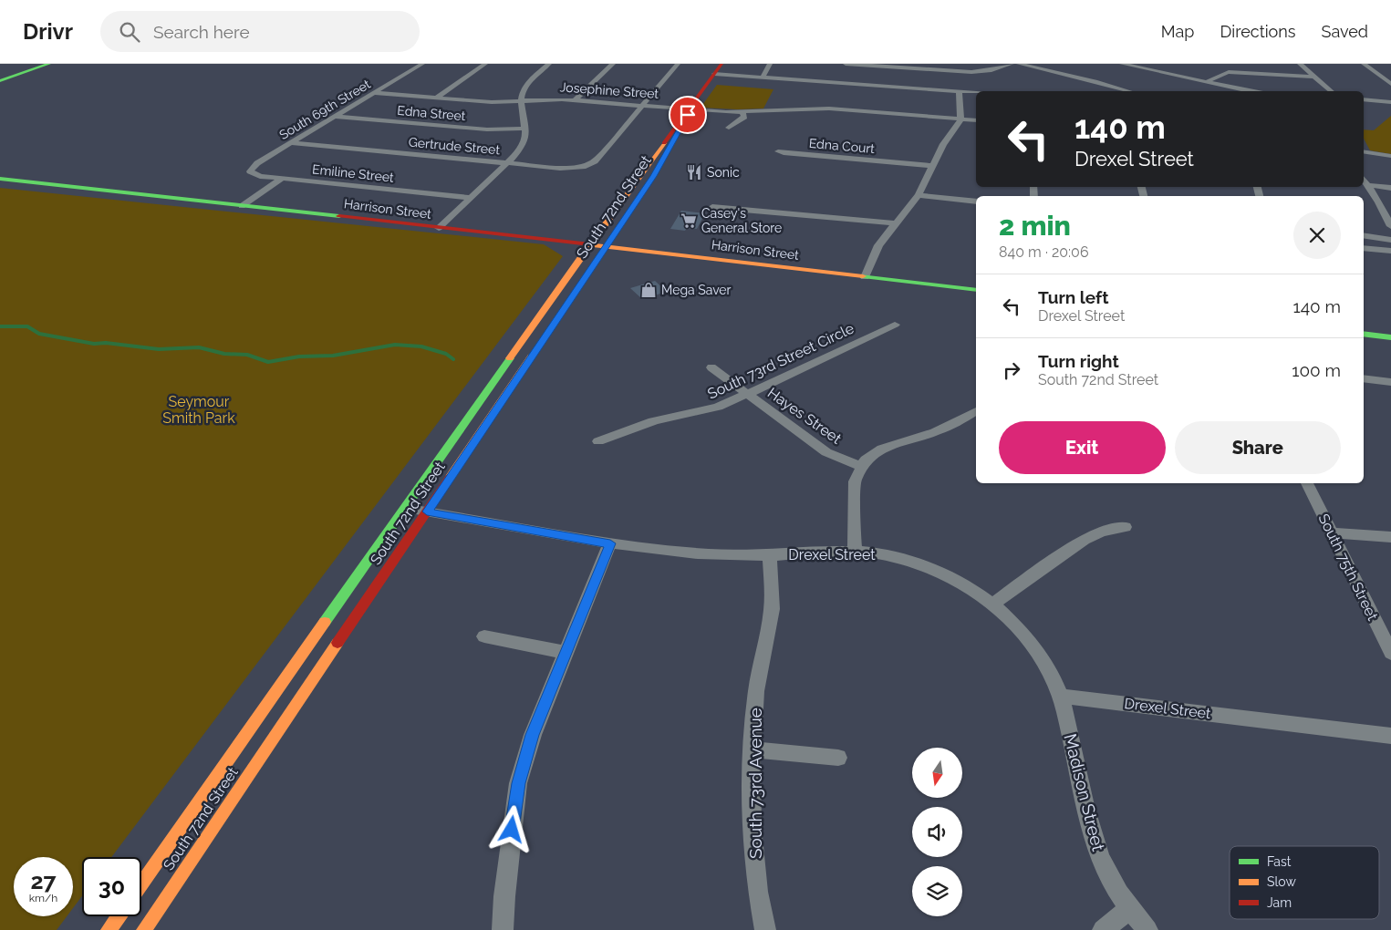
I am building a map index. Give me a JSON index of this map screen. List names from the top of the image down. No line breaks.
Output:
{"streets":{"main road":["South 72nd Street","Harrison Street"],"street":["Josephine Street","South 69th Street","Edna Street","Gertrude Street","Edna Court","Emiline Street","South 73rd Street Circle","Hayes Street","Drexel Street","South 75th Street","South 73rd Avenue","Madison Street"]},"crossings":[["Josephine Street","South 69th Street"],["Josephine Street","Gertrude Street"],["Josephine Street","South 72nd Street"],["South 69th Street","Edna Street"],["South 69th Street","Gertrude Street"],["South 69th Street","Emiline Street"],["South 72nd Street","Harrison Street"],["South 72nd Street","Drexel Street"],["South 73rd Street Circle","Hayes Street"],["Drexel Street","South 73rd Avenue"],["Drexel Street","Madison Street"]],"parks":["Seymour Smith Park"],"places":{"restaurant":["Sonic"],"supermarket":["Casey's General Store"],"shop":["Mega Saver"]},"legend":["Fast","Slow","Jam"],"north":"bottom","page":{"header":"Drivr","search":"Search here","nav":["Map","Directions","Saved"],"turn":["140 m","Drexel Street"],"heading":["2 min","840 m · 20:06"],"list":[{"name":"Turn left","note":"Drexel Street","value":"140 m"},{"name":"Turn right","note":"South 72nd Street","value":"100 m"}],"buttons":["Exit","Share"],"speed":"27 km/h","limit":"30"}}
